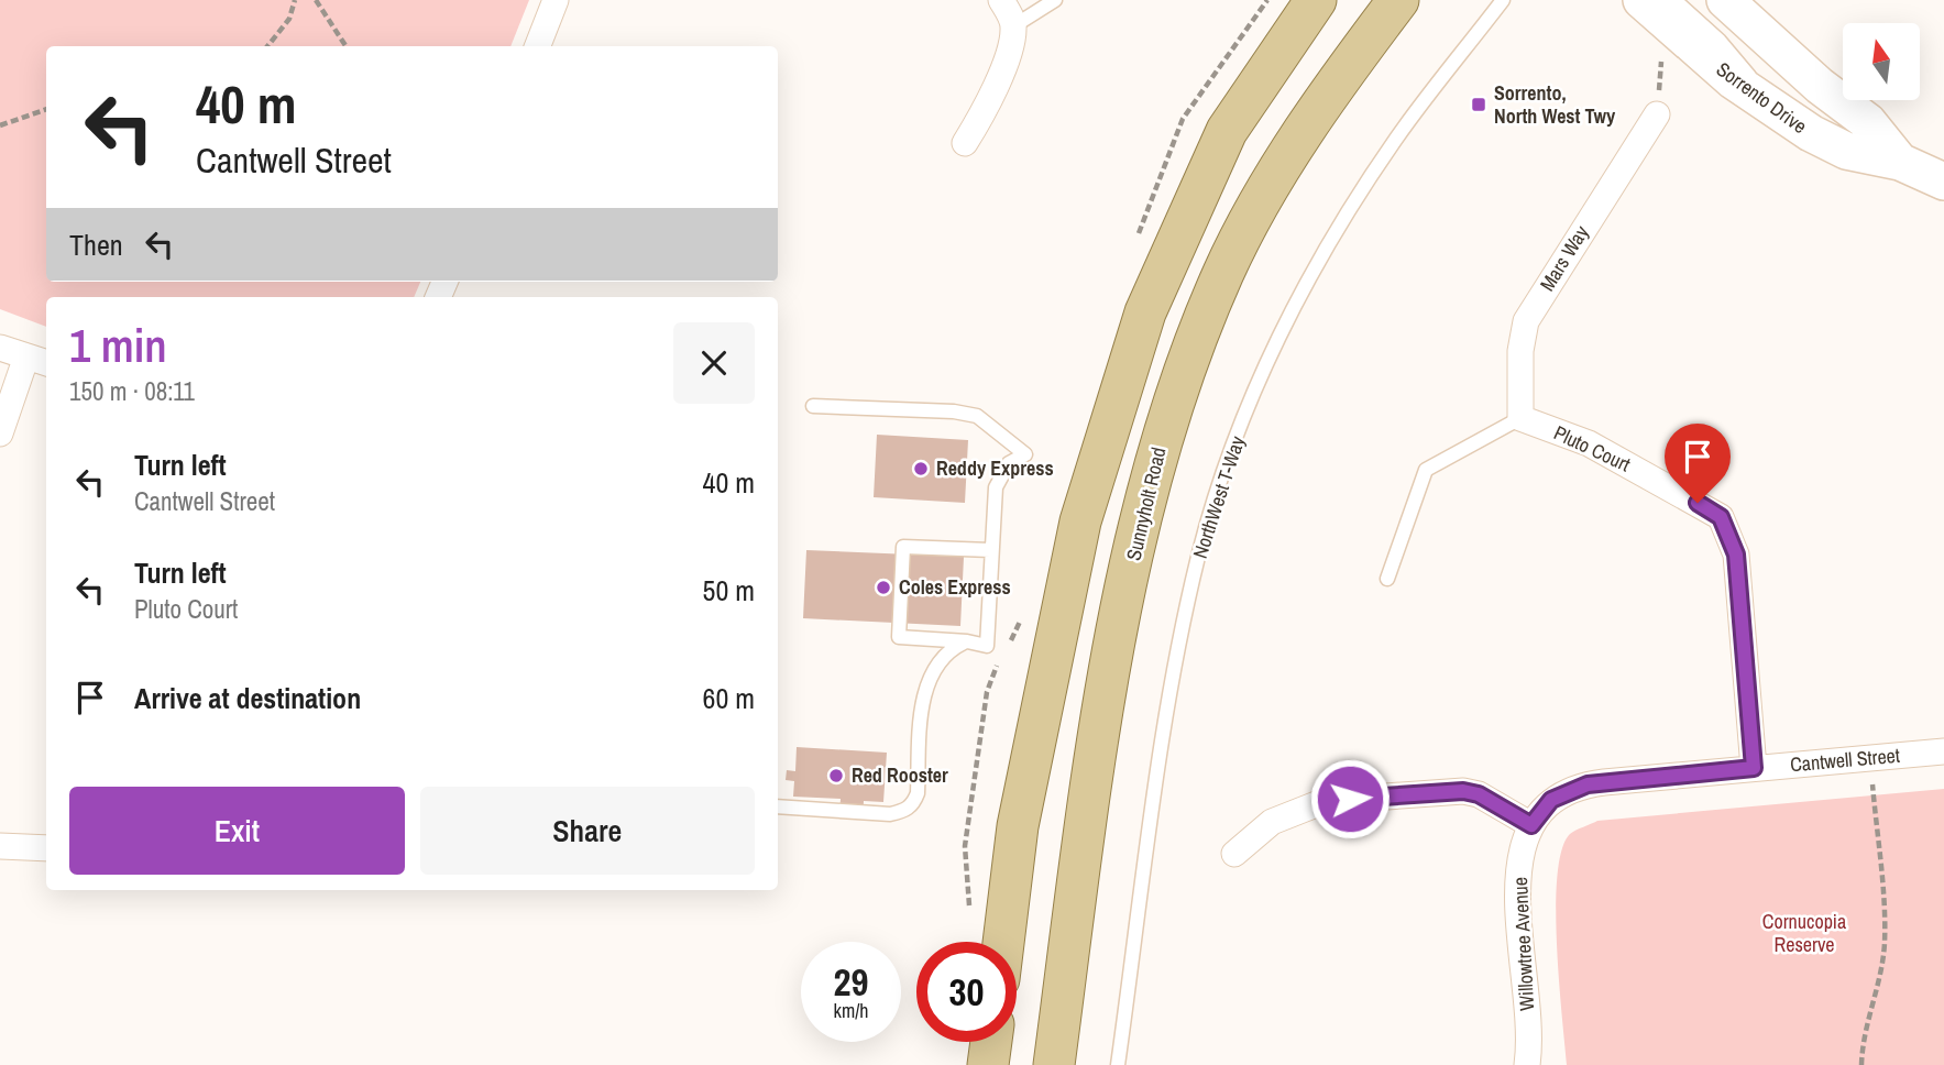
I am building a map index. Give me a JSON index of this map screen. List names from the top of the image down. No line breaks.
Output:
{"streets":{"main road":["Sunnyholt Road"],"street":["Sorrento Drive","Mars Way","Pluto Court","Cantwell Street","Willowtree Avenue"],"lane":["NorthWest T-Way"]},"crossings":[["Mars Way","Pluto Court"],["Pluto Court","Cantwell Street"],["Cantwell Street","Willowtree Avenue"]],"parks":["Cornucopia Reserve"],"places":{"transit":["Sorrento, North West Twy"],"other":["Reddy Express","Coles Express","Red Rooster"]},"north":"top","page":{"turn":["40 m","Cantwell Street"],"then":"Then","heading":["1 min","150 m · 08:11"],"list":[{"name":"Turn left","note":"Cantwell Street","value":"40 m"},{"name":"Turn left","note":"Pluto Court","value":"50 m"},{"name":"Arrive at destination","value":"60 m"}],"buttons":["Exit","Share"],"speed":"29 km/h","limit":"30"}}
